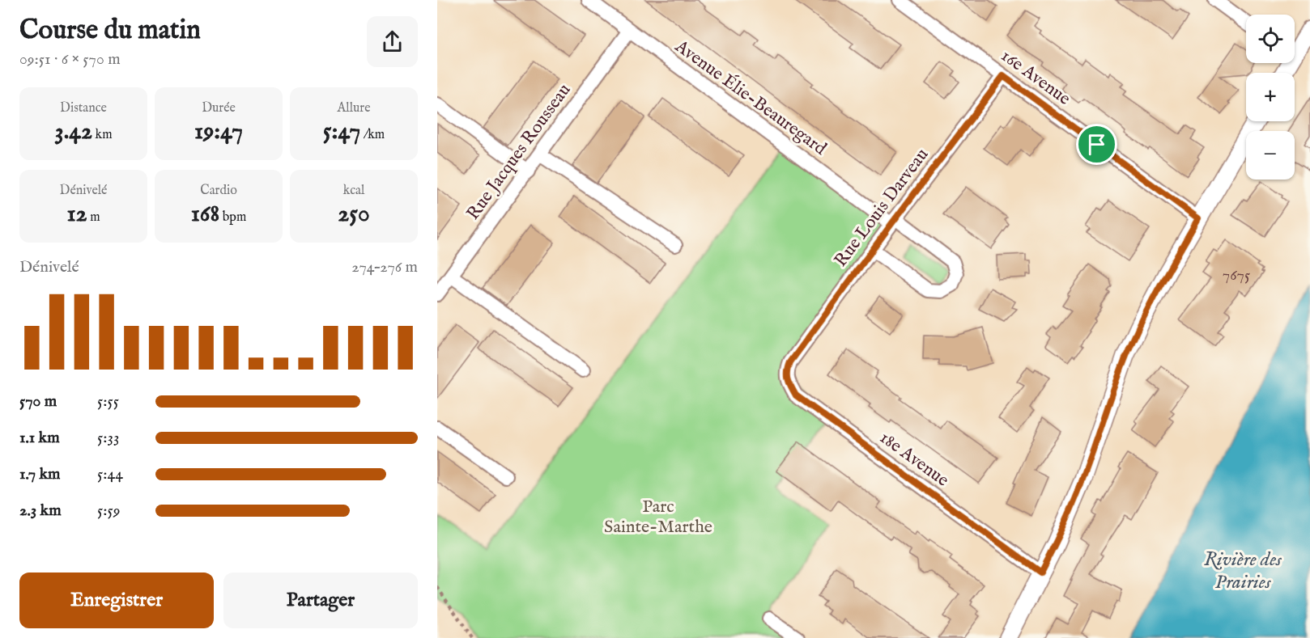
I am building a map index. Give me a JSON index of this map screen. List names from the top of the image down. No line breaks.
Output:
{"streets":{"street":["16e Avenue","Avenue Élie-Beauregard","Rue Jacques Rousseau","Rue Louis Darveau","18e Avenue"]},"crossings":[["16e Avenue","Rue Louis Darveau"],["Avenue Élie-Beauregard","Rue Jacques Rousseau"],["Avenue Élie-Beauregard","Rue Louis Darveau"],["Rue Louis Darveau","18e Avenue"]],"water":["Rivière des Prairies"],"parks":["Parc Sainte-Marthe"],"house_numbers":["7675"],"page":{"heading":["Course du matin","09:51 · 6 × 570 m"],"map_buttons":["+","−"],"stats":[["Distance","3.42 km"],["Durée","19:47"],["Allure","5:47 /km"],["Dénivelé","12 m"],["Cardio","168 bpm"],["kcal","250"]],"chart":["Dénivelé","274–276 m"],"list":[{"name":"570 m","note":"5:55"},{"name":"1.1 km","note":"5:33"},{"name":"1.7 km","note":"5:44"},{"name":"2.3 km","note":"5:59"}],"buttons":["Enregistrer","Partager"]}}
